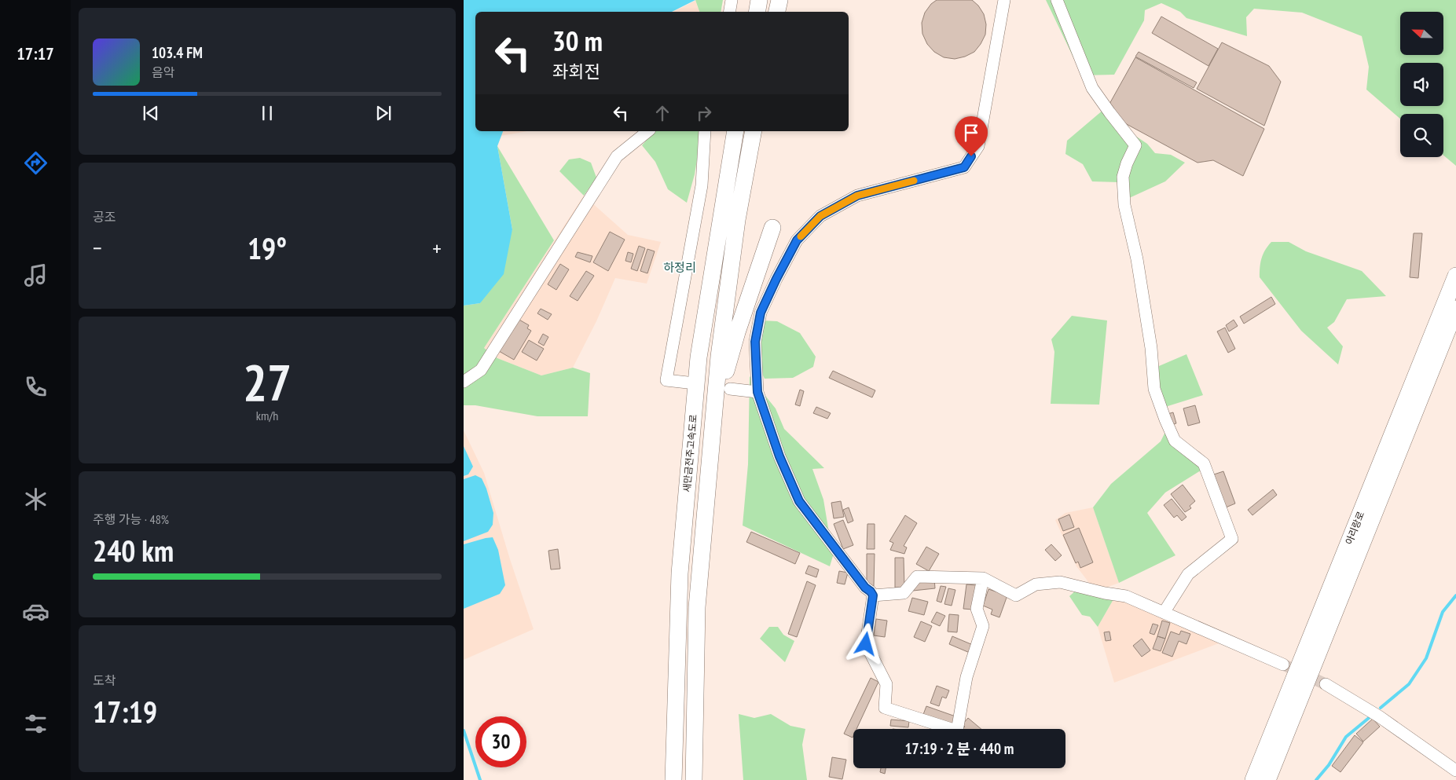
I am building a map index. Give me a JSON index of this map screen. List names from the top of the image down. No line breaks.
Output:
{"streets":{"highway":["새만금전주고속도로","아리랑로"]},"districts":["하정리"],"north":"left","page":{"tabs":"17:17","turn":["30 m","좌회전"],"song":["103.4 FM","음악"],"tile":["공조",["27","km/h"],["주행 가능 · 48%","240 km"],["도착","17:19"]],"heat":["−","19°","+"],"limit":"30","trip":"17:19 · 2 분 · 440 m"}}
